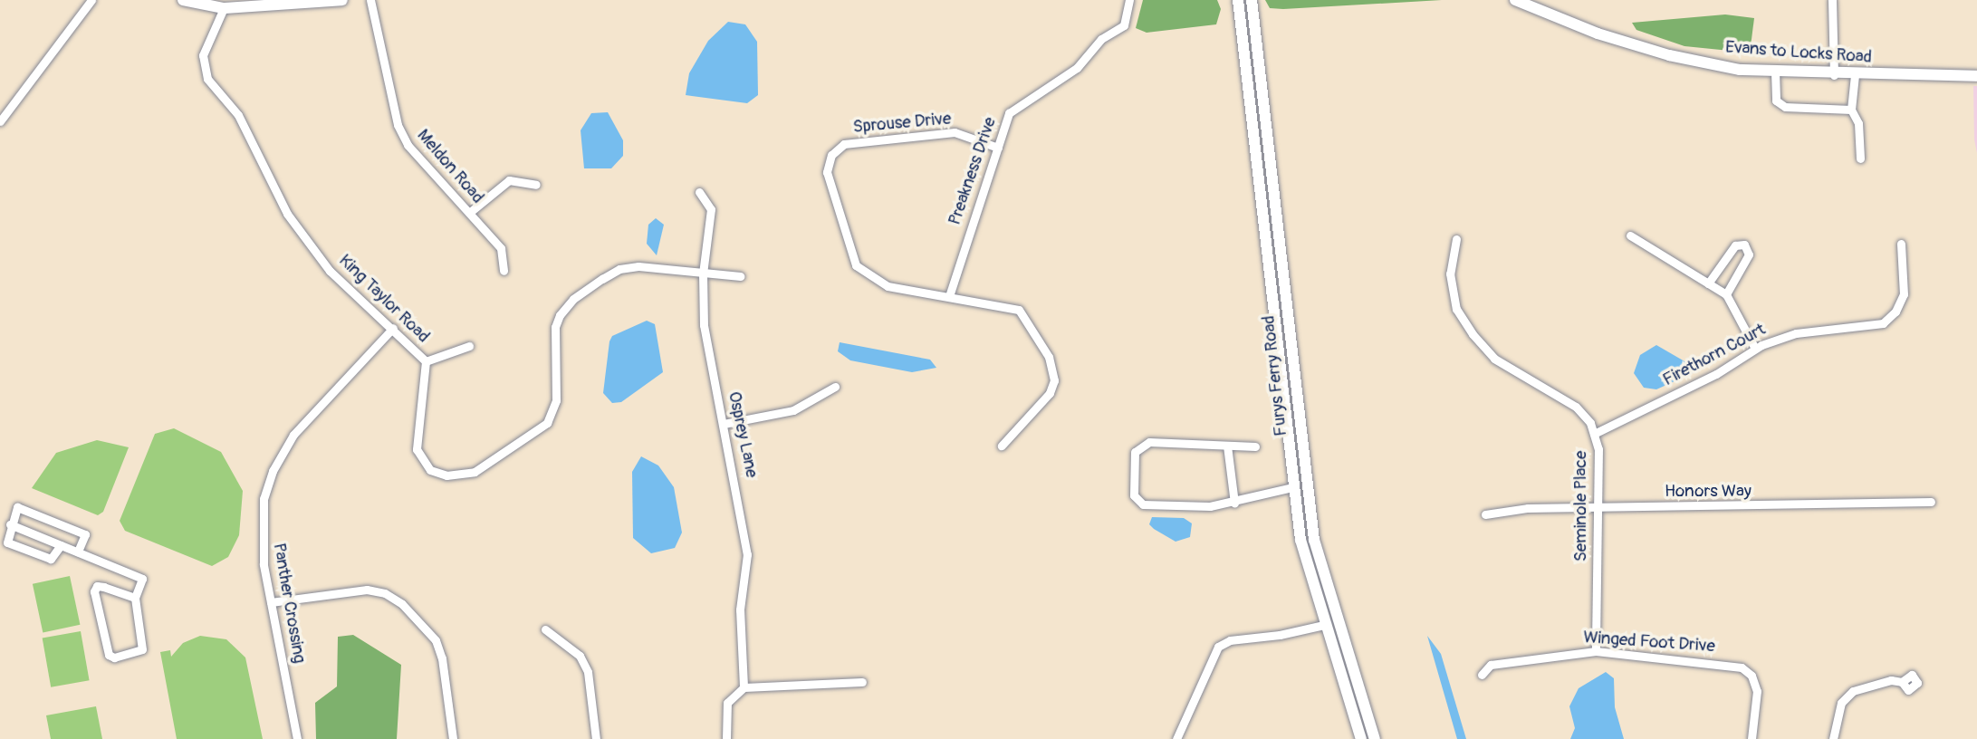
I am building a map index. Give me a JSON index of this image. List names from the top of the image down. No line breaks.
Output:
{"streets":{"main road":["Evans to Locks Road","Furys Ferry Road"],"street":["Sprouse Drive","Meldon Road","Preakness Drive","King Taylor Road","Firethorn Court","Osprey Lane","Honors Way","Seminole Place","Panther Crossing","Winged Foot Drive"]},"crossings":[["Sprouse Drive","Preakness Drive"],["King Taylor Road","Osprey Lane"],["King Taylor Road","Panther Crossing"],["Firethorn Court","Seminole Place"],["Honors Way","Seminole Place"],["Seminole Place","Winged Foot Drive"]]}
